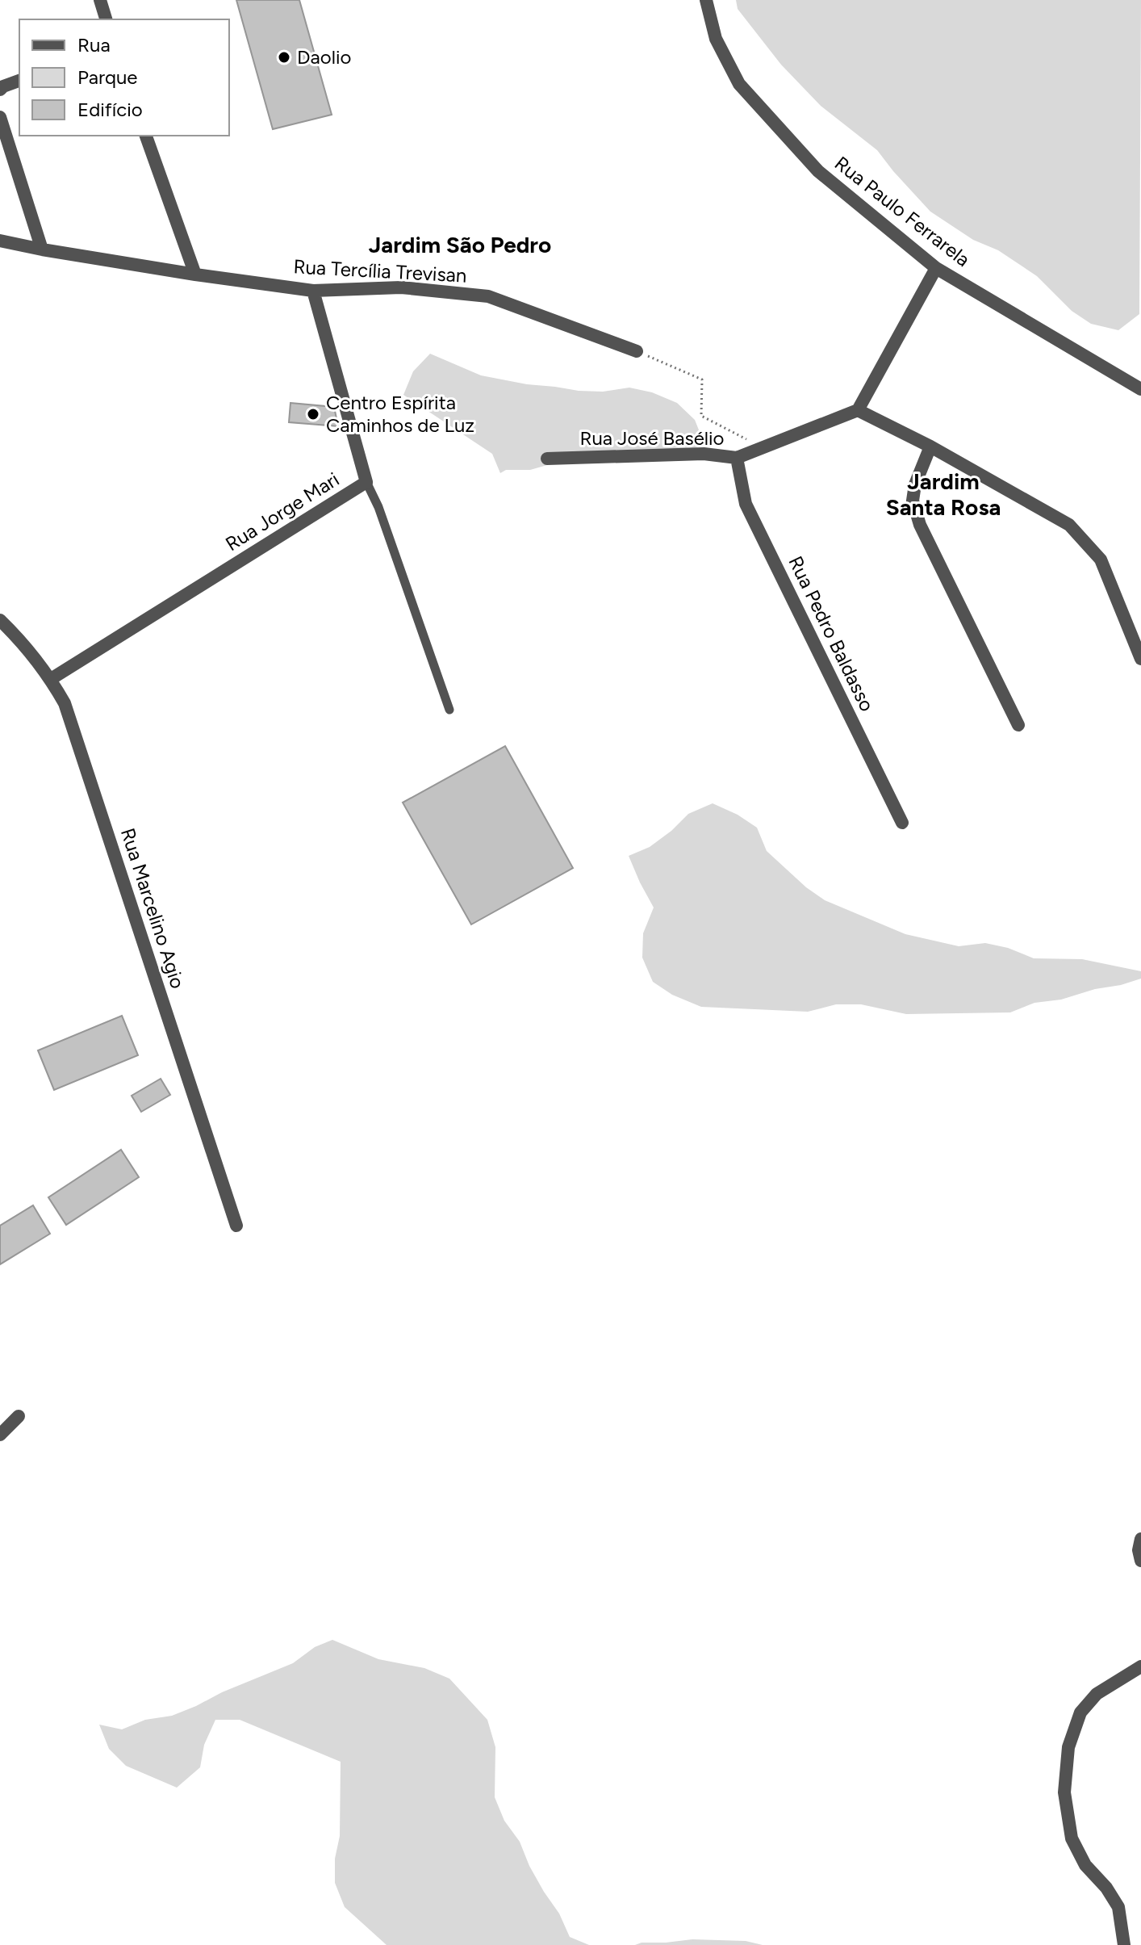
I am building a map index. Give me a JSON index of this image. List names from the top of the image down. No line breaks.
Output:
{"streets":{"street":["Rua Paulo Ferrarela","Rua Tercília Trevisan","Rua José Basélio","Rua Jorge Mari","Rua Pedro Baldasso","Rua Marcelino Agio"]},"crossings":[["Rua Tercília Trevisan","Rua Jorge Mari"],["Rua José Basélio","Rua Pedro Baldasso"],["Rua Jorge Mari","Rua Marcelino Agio"]],"districts":["Jardim São Pedro","Jardim Santa Rosa"],"places":["Daolio","Centro Espírita Caminhos de Luz"],"legend":["Rua","Parque","Edifício"]}
